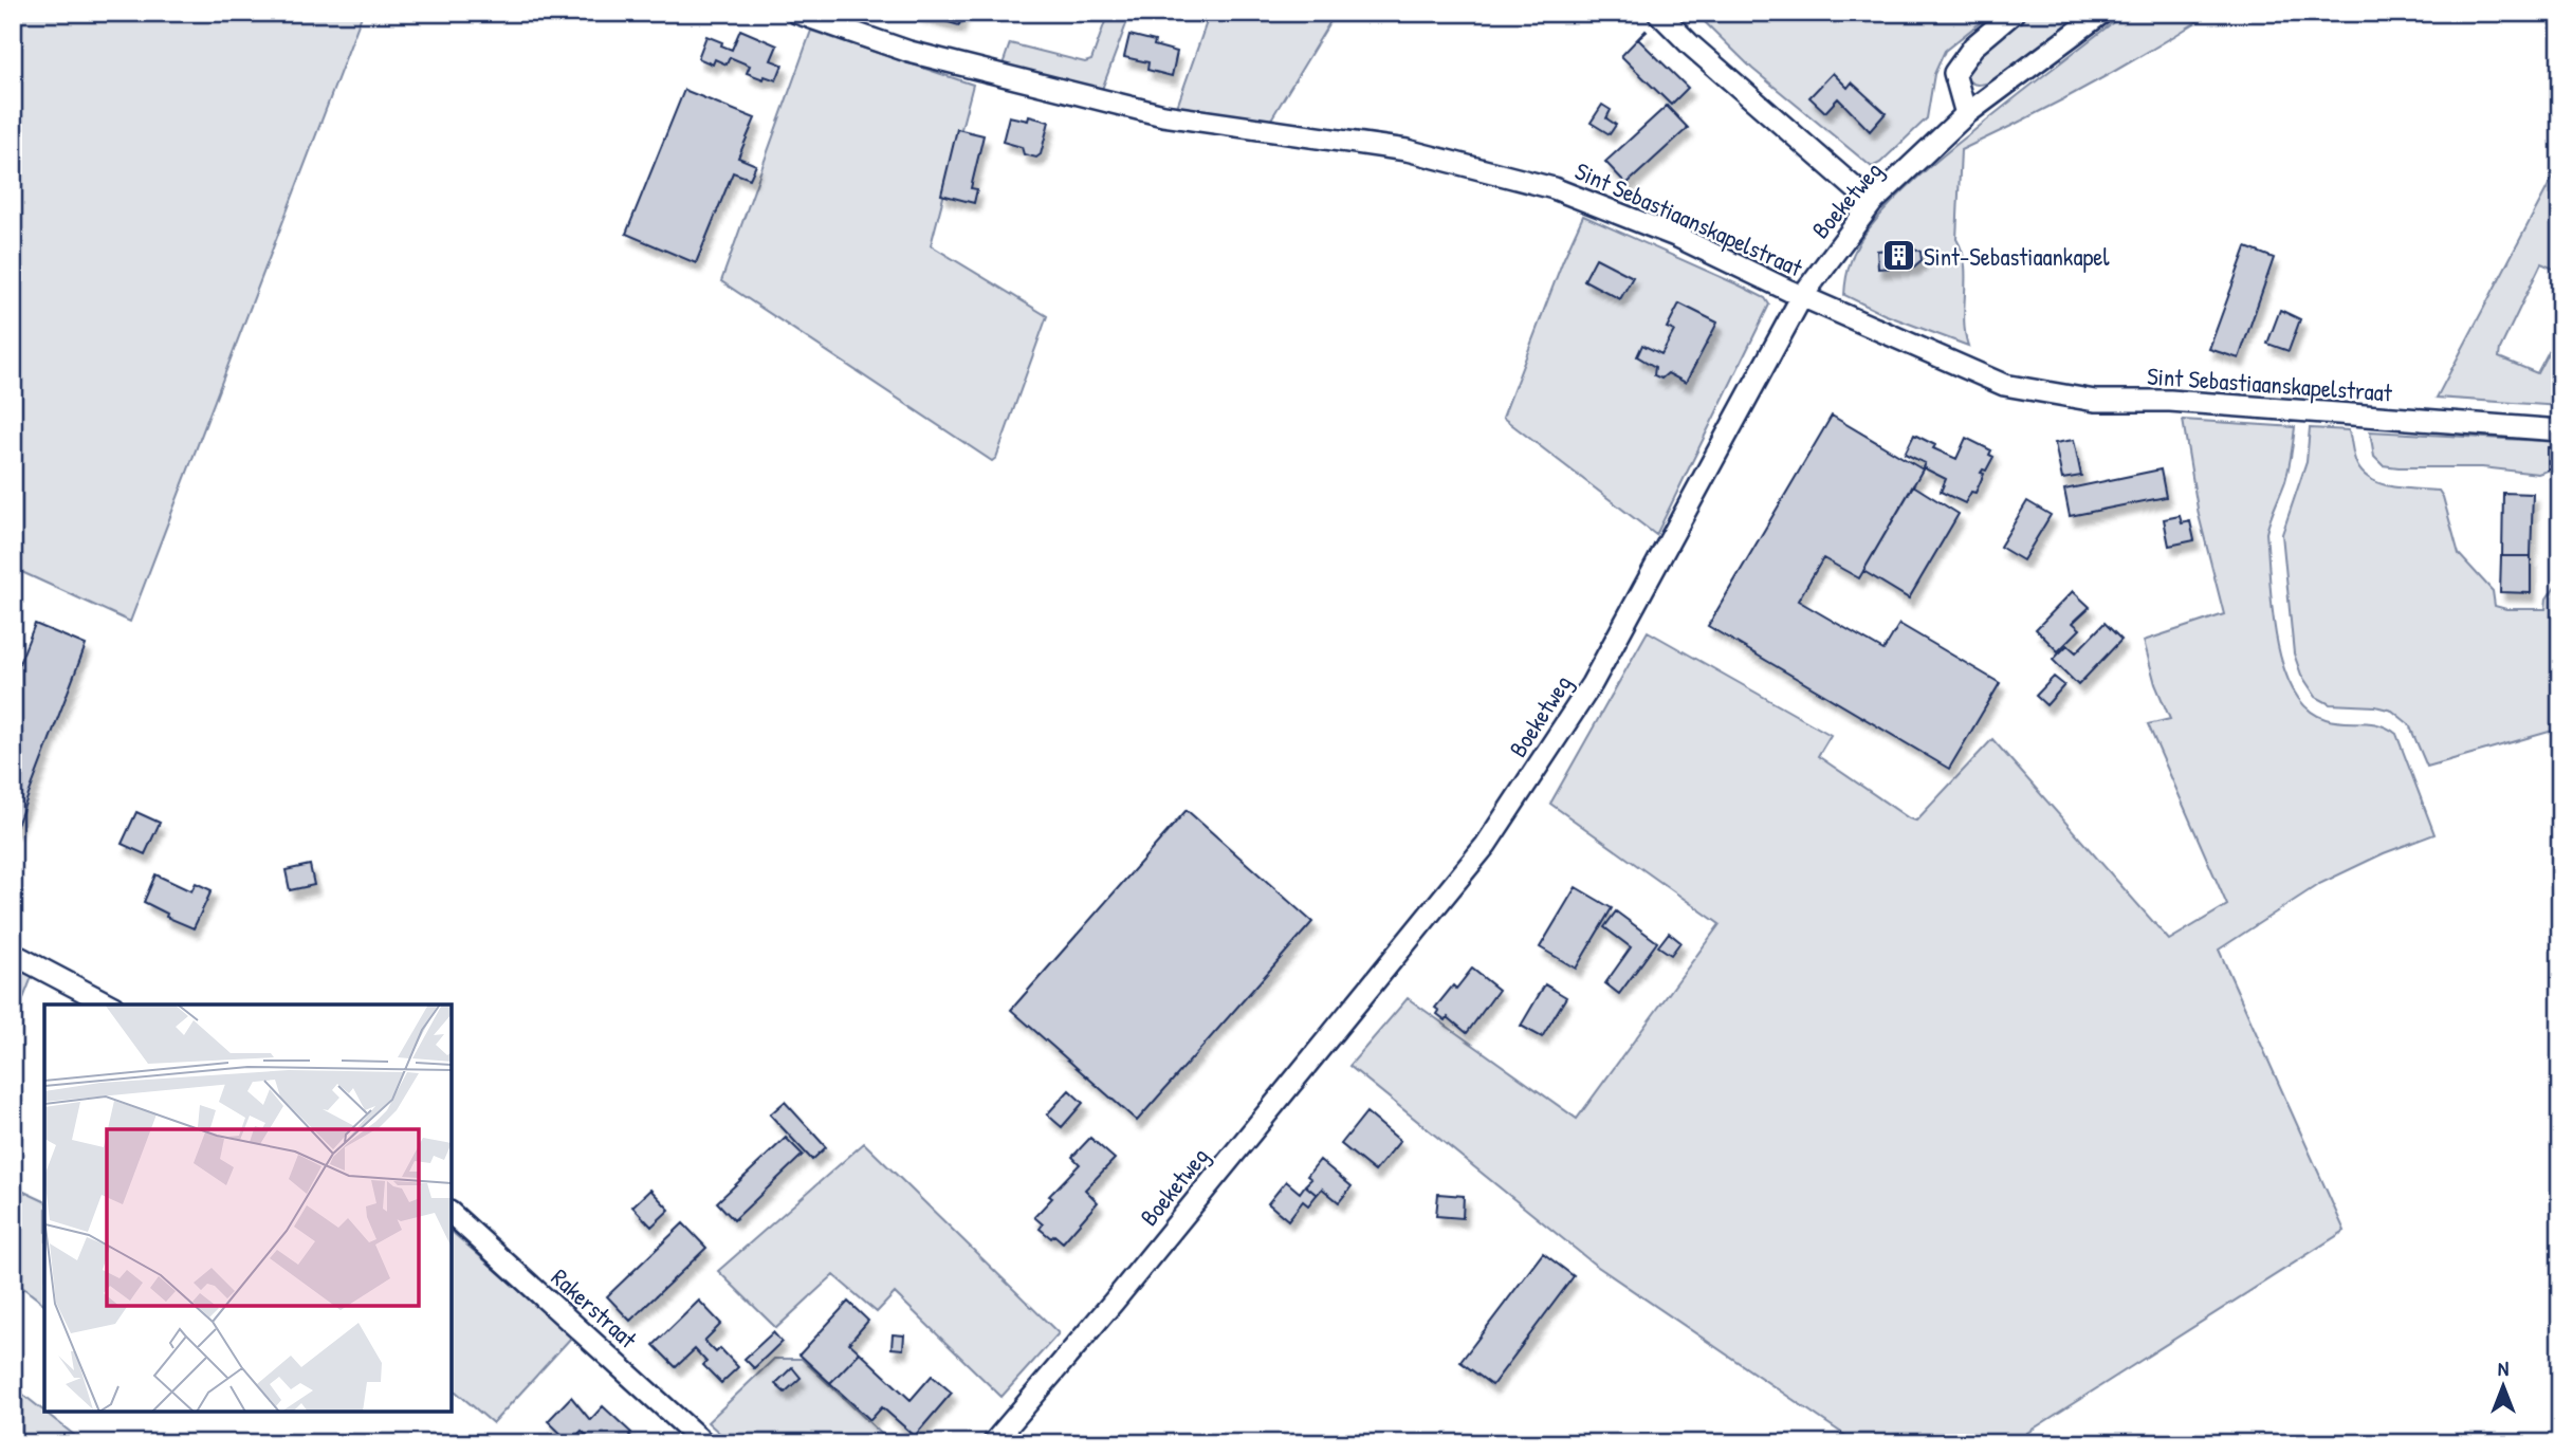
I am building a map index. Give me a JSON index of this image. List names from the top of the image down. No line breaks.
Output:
{"streets":{"street":["Boeketweg","Sint Sebastiaanskapelstraat","Rakerstraat"]},"crossings":[["Boeketweg","Sint Sebastiaanskapelstraat"]],"places":{"building":["Sint-Sebastiaankapel"]},"north":"top"}
